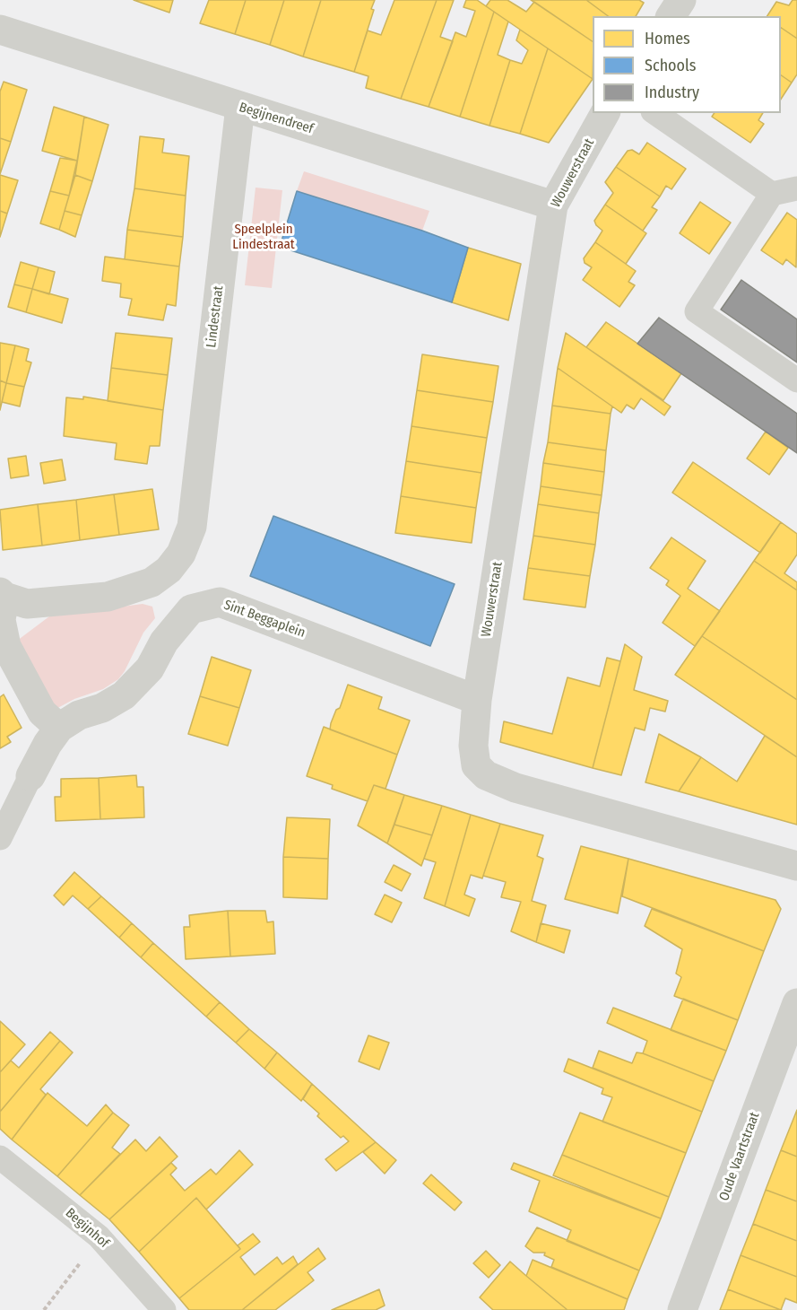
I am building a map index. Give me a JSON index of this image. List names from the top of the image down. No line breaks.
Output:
{"streets":{"street":["Begijnendreef","Wouwerstraat","Lindestraat","Sint Beggaplein","Oude Vaartstraat"],"lane":["Begijnhof"]},"crossings":[["Begijnendreef","Wouwerstraat"],["Begijnendreef","Lindestraat"],["Wouwerstraat","Sint Beggaplein"]],"parks":["Speelplein Lindestraat"],"legend":["Homes","Schools","Industry"]}
